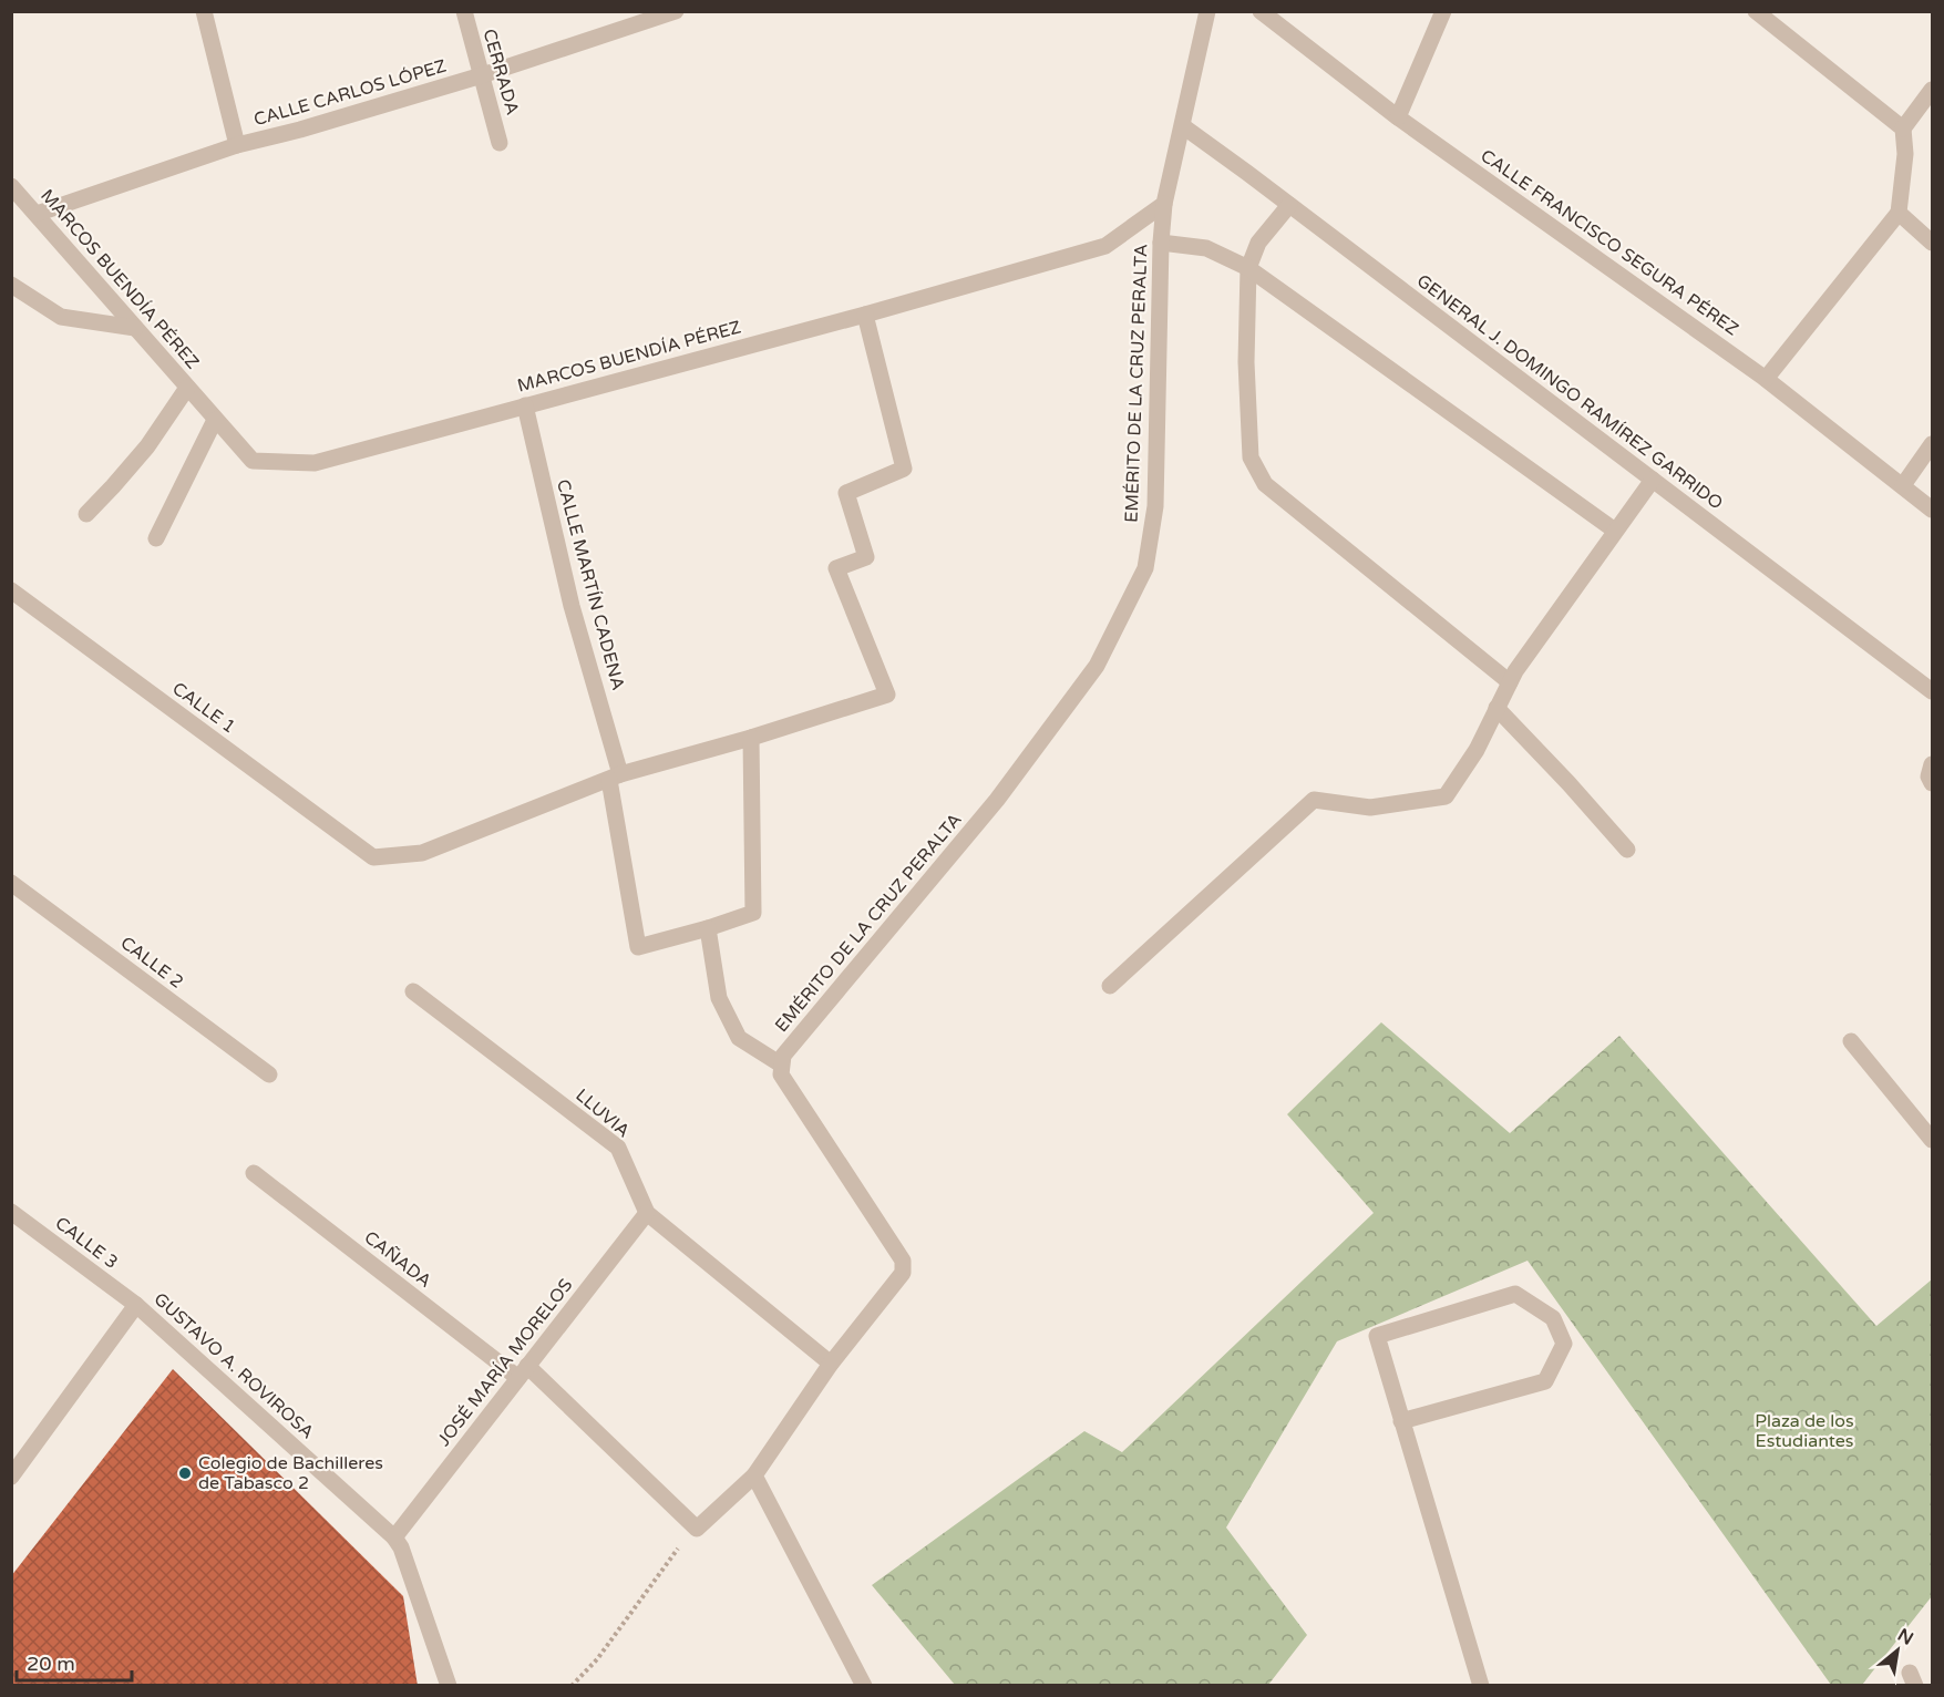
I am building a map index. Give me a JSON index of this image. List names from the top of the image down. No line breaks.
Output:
{"streets":{"street":["CERRADA","CALLE CARLOS LÓPEZ","CALLE FRANCISCO SEGURA PÉREZ","MARCOS BUENDÍA PÉREZ","EMÉRITO DE LA CRUZ PERALTA","GENERAL J. DOMINGO RAMÍREZ GARRIDO","CALLE MARTÍN CADENA","CALLE 1","CALLE 2","LLUVIA","CALLE 3","CAÑADA","JOSÉ MARÍA MORELOS","GUSTAVO A. ROVIROSA"]},"crossings":[["CERRADA","CALLE CARLOS LÓPEZ"],["CALLE CARLOS LÓPEZ","MARCOS BUENDÍA PÉREZ"],["MARCOS BUENDÍA PÉREZ","EMÉRITO DE LA CRUZ PERALTA"],["MARCOS BUENDÍA PÉREZ","CALLE MARTÍN CADENA"],["CALLE MARTÍN CADENA","CALLE 1"],["LLUVIA","JOSÉ MARÍA MORELOS"],["CALLE 3","GUSTAVO A. ROVIROSA"],["CAÑADA","JOSÉ MARÍA MORELOS"],["JOSÉ MARÍA MORELOS","GUSTAVO A. ROVIROSA"]],"parks":["Plaza de los Estudiantes"],"places":["Colegio de Bachilleres de Tabasco 2"],"scale_bar":"20 m","north":"top right"}
